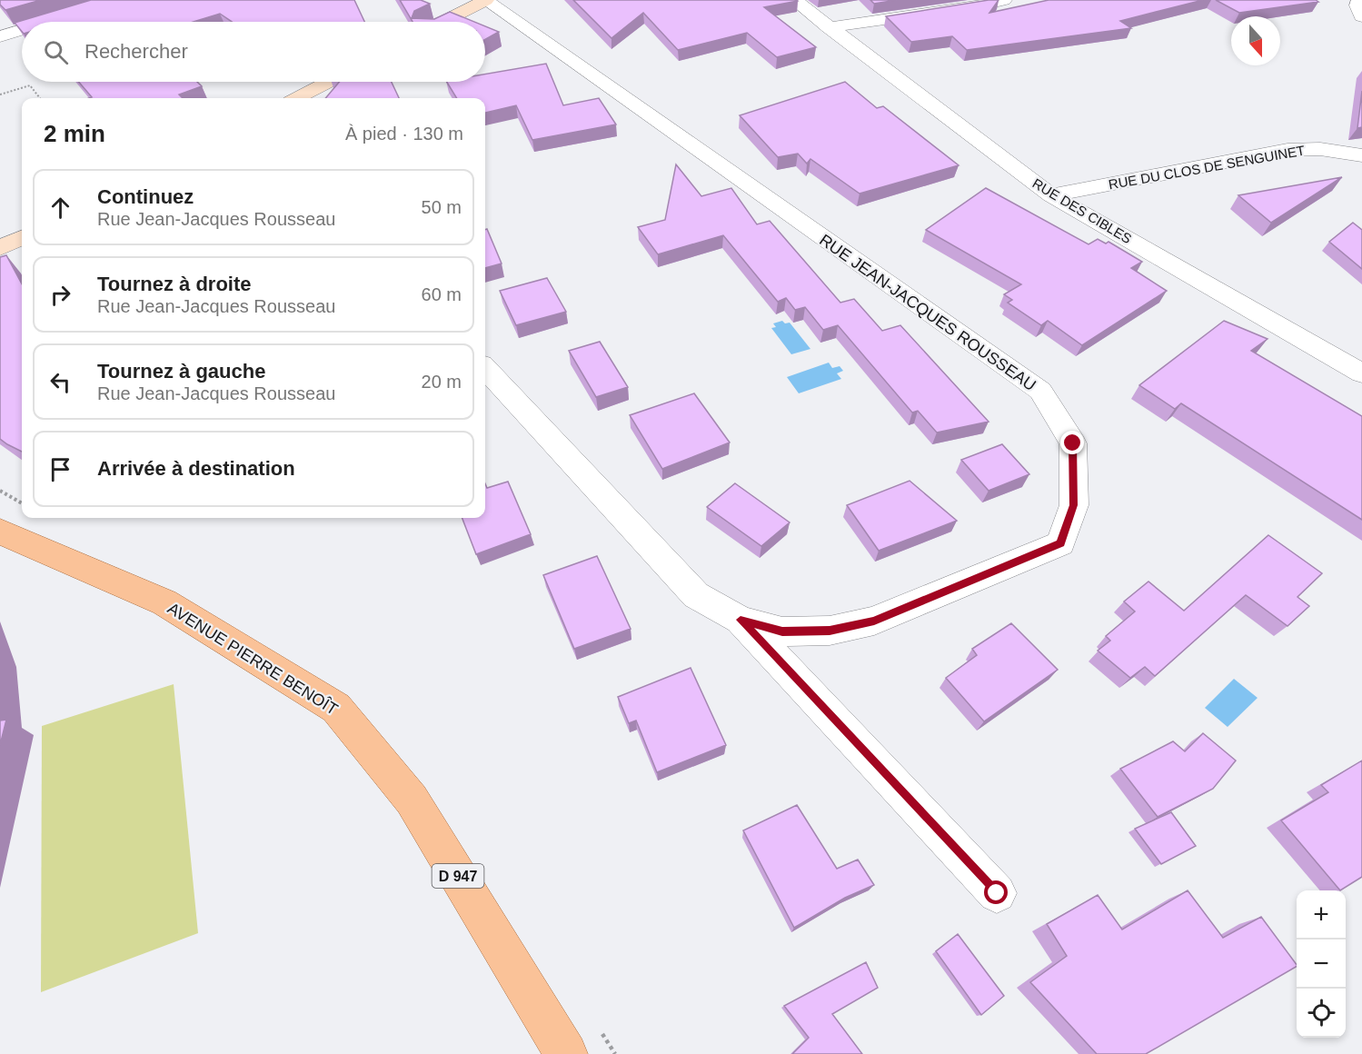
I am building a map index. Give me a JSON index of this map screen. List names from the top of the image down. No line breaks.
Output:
{"streets":{"main road":["AVENUE PIERRE BENOÎT","D 947"],"street":["RUE DU CLOS DE SENGUINET","RUE DES CIBLES","RUE JEAN-JACQUES ROUSSEAU"]},"crossings":[["RUE DU CLOS DE SENGUINET","RUE DES CIBLES"]],"north":"bottom","page":{"search":"Rechercher","heading":["2 min","À pied · 130 m"],"list":[["Continuez","Rue Jean-Jacques Rousseau","50 m"],["Tournez à droite","Rue Jean-Jacques Rousseau","60 m"],["Tournez à gauche","Rue Jean-Jacques Rousseau","20 m"],"Arrivée à destination"],"map_buttons":["+","−"]}}
